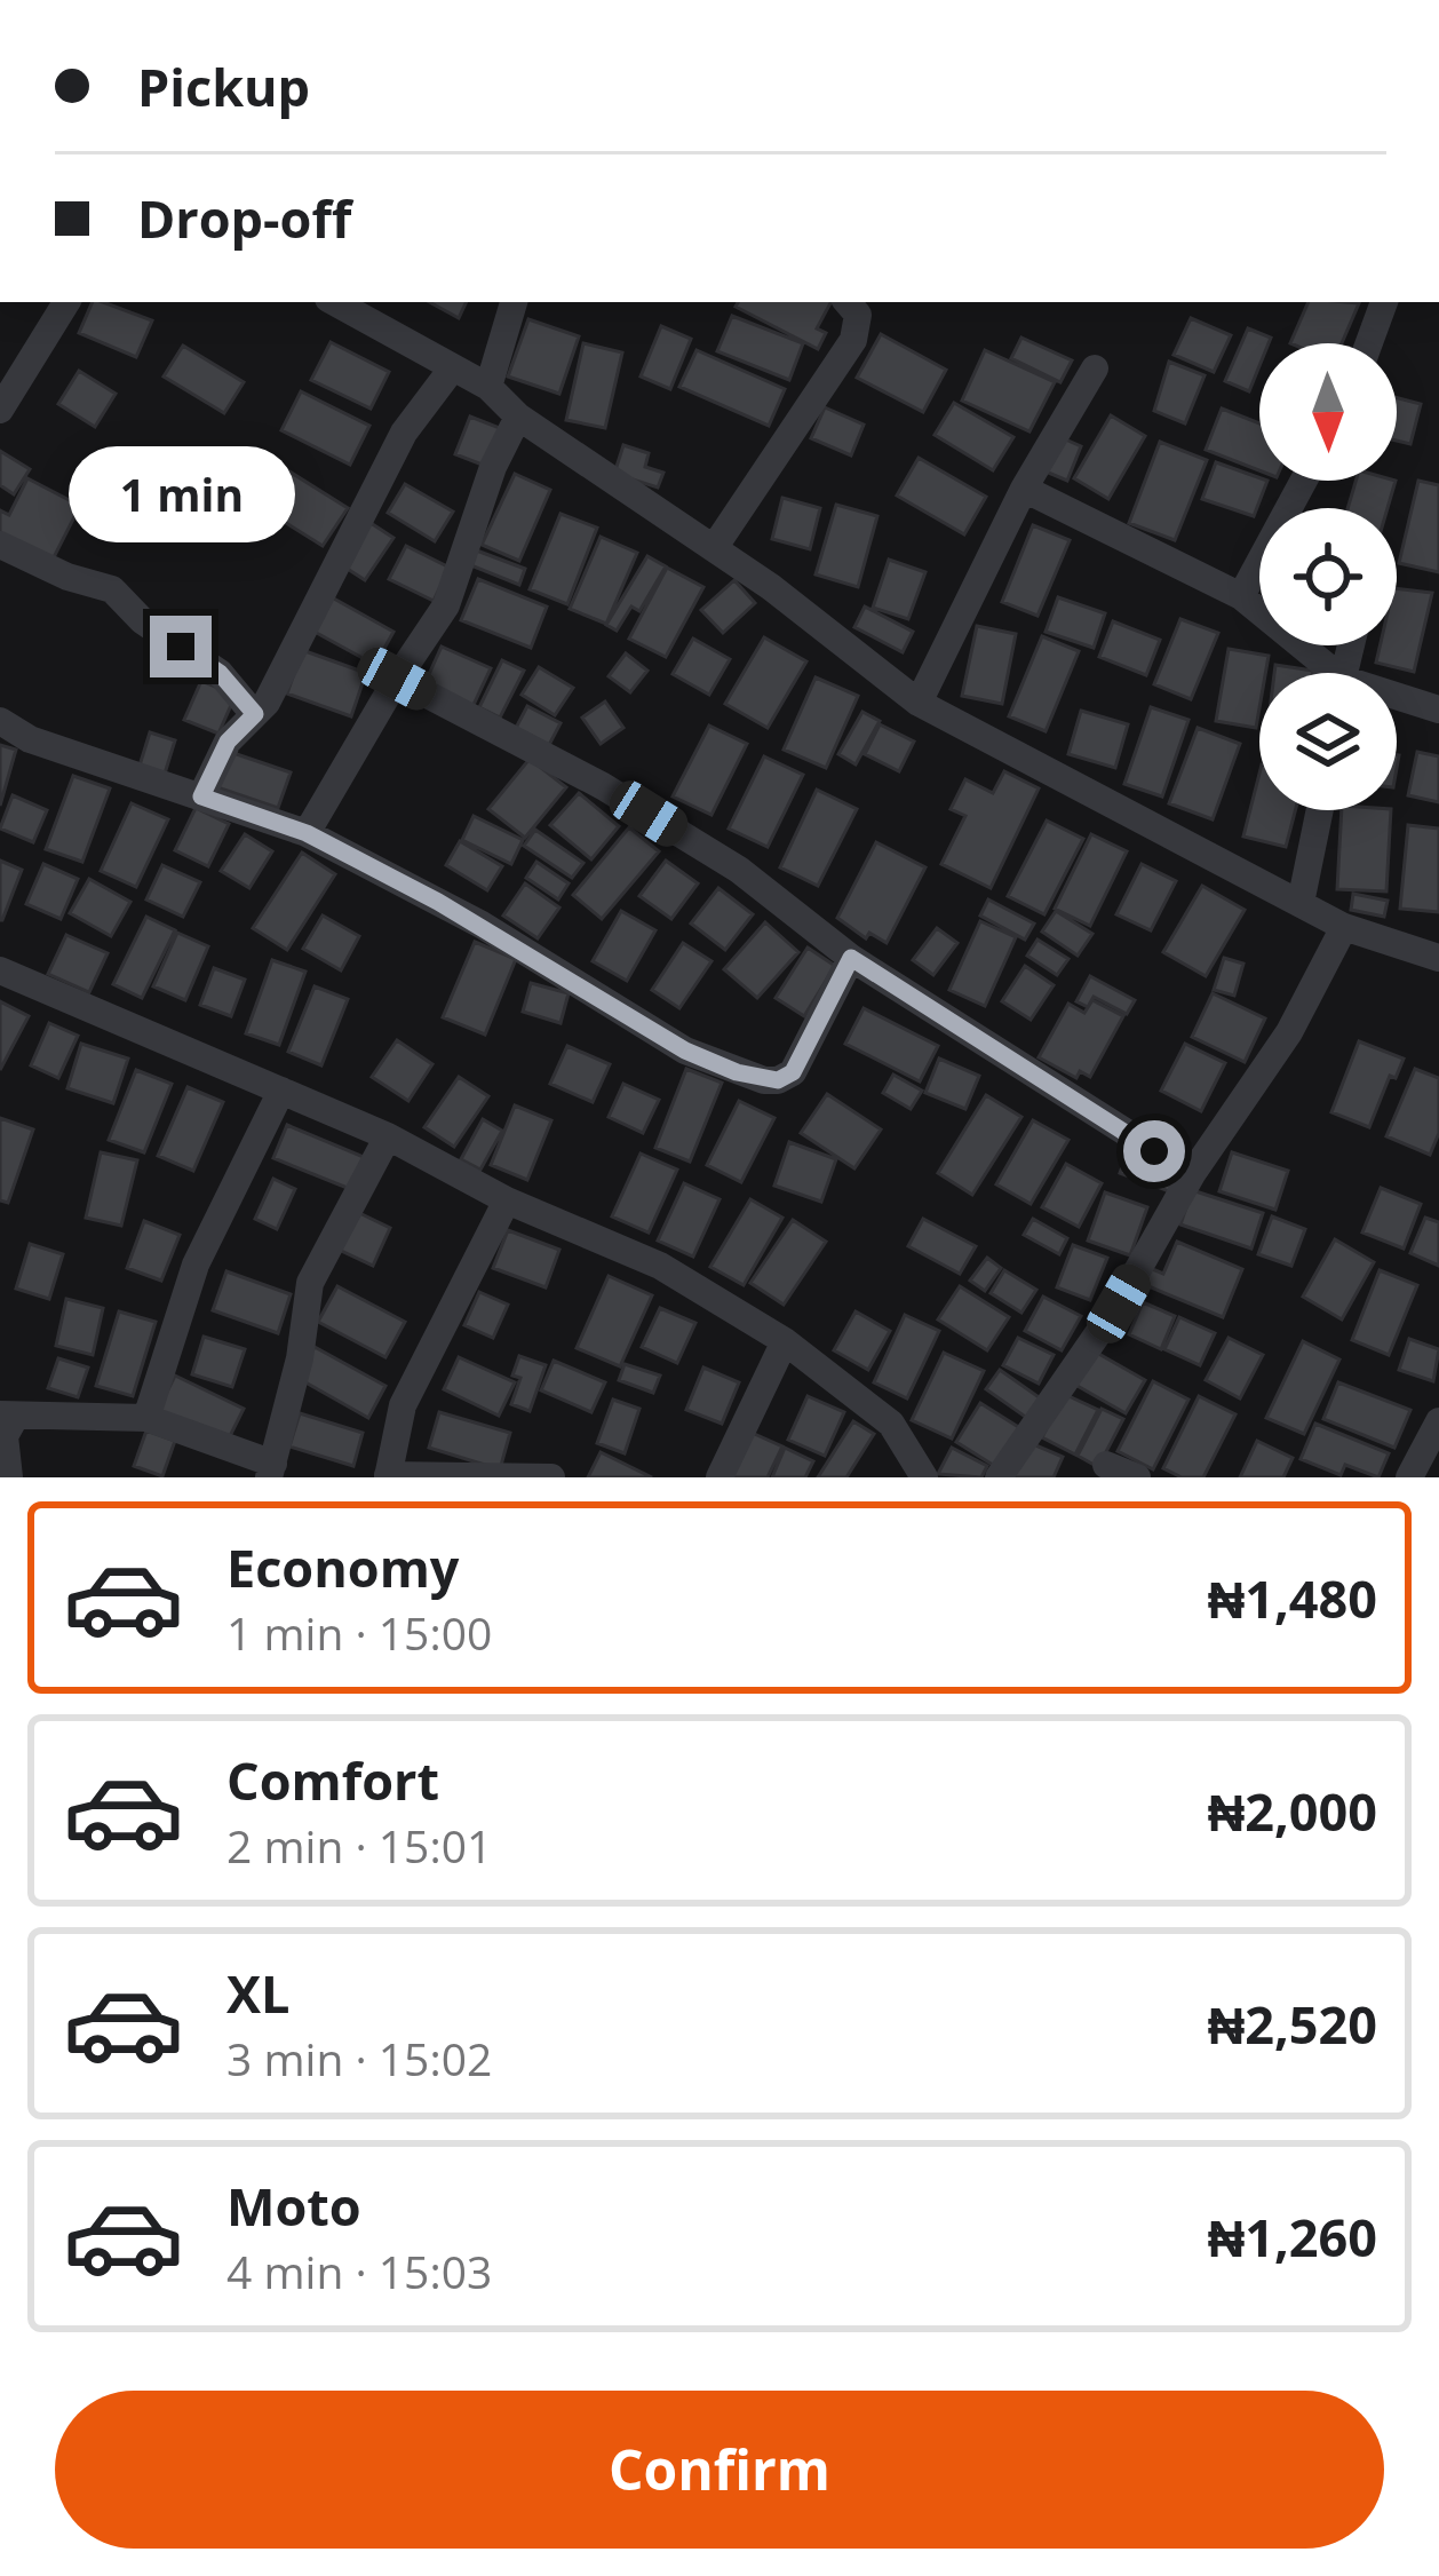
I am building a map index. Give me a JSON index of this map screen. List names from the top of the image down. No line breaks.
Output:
{"north":"bottom","page":{"banner":["Pickup","Drop-off"],"bubble":"1 min","list":[{"name":"Economy","note":"1 min · 15:00","value":"₦1,480"},{"name":"Comfort","note":"2 min · 15:01","value":"₦2,000"},{"name":"XL","note":"3 min · 15:02","value":"₦2,520"},{"name":"Moto","note":"4 min · 15:03","value":"₦1,260"}],"buttons":"Confirm"}}
